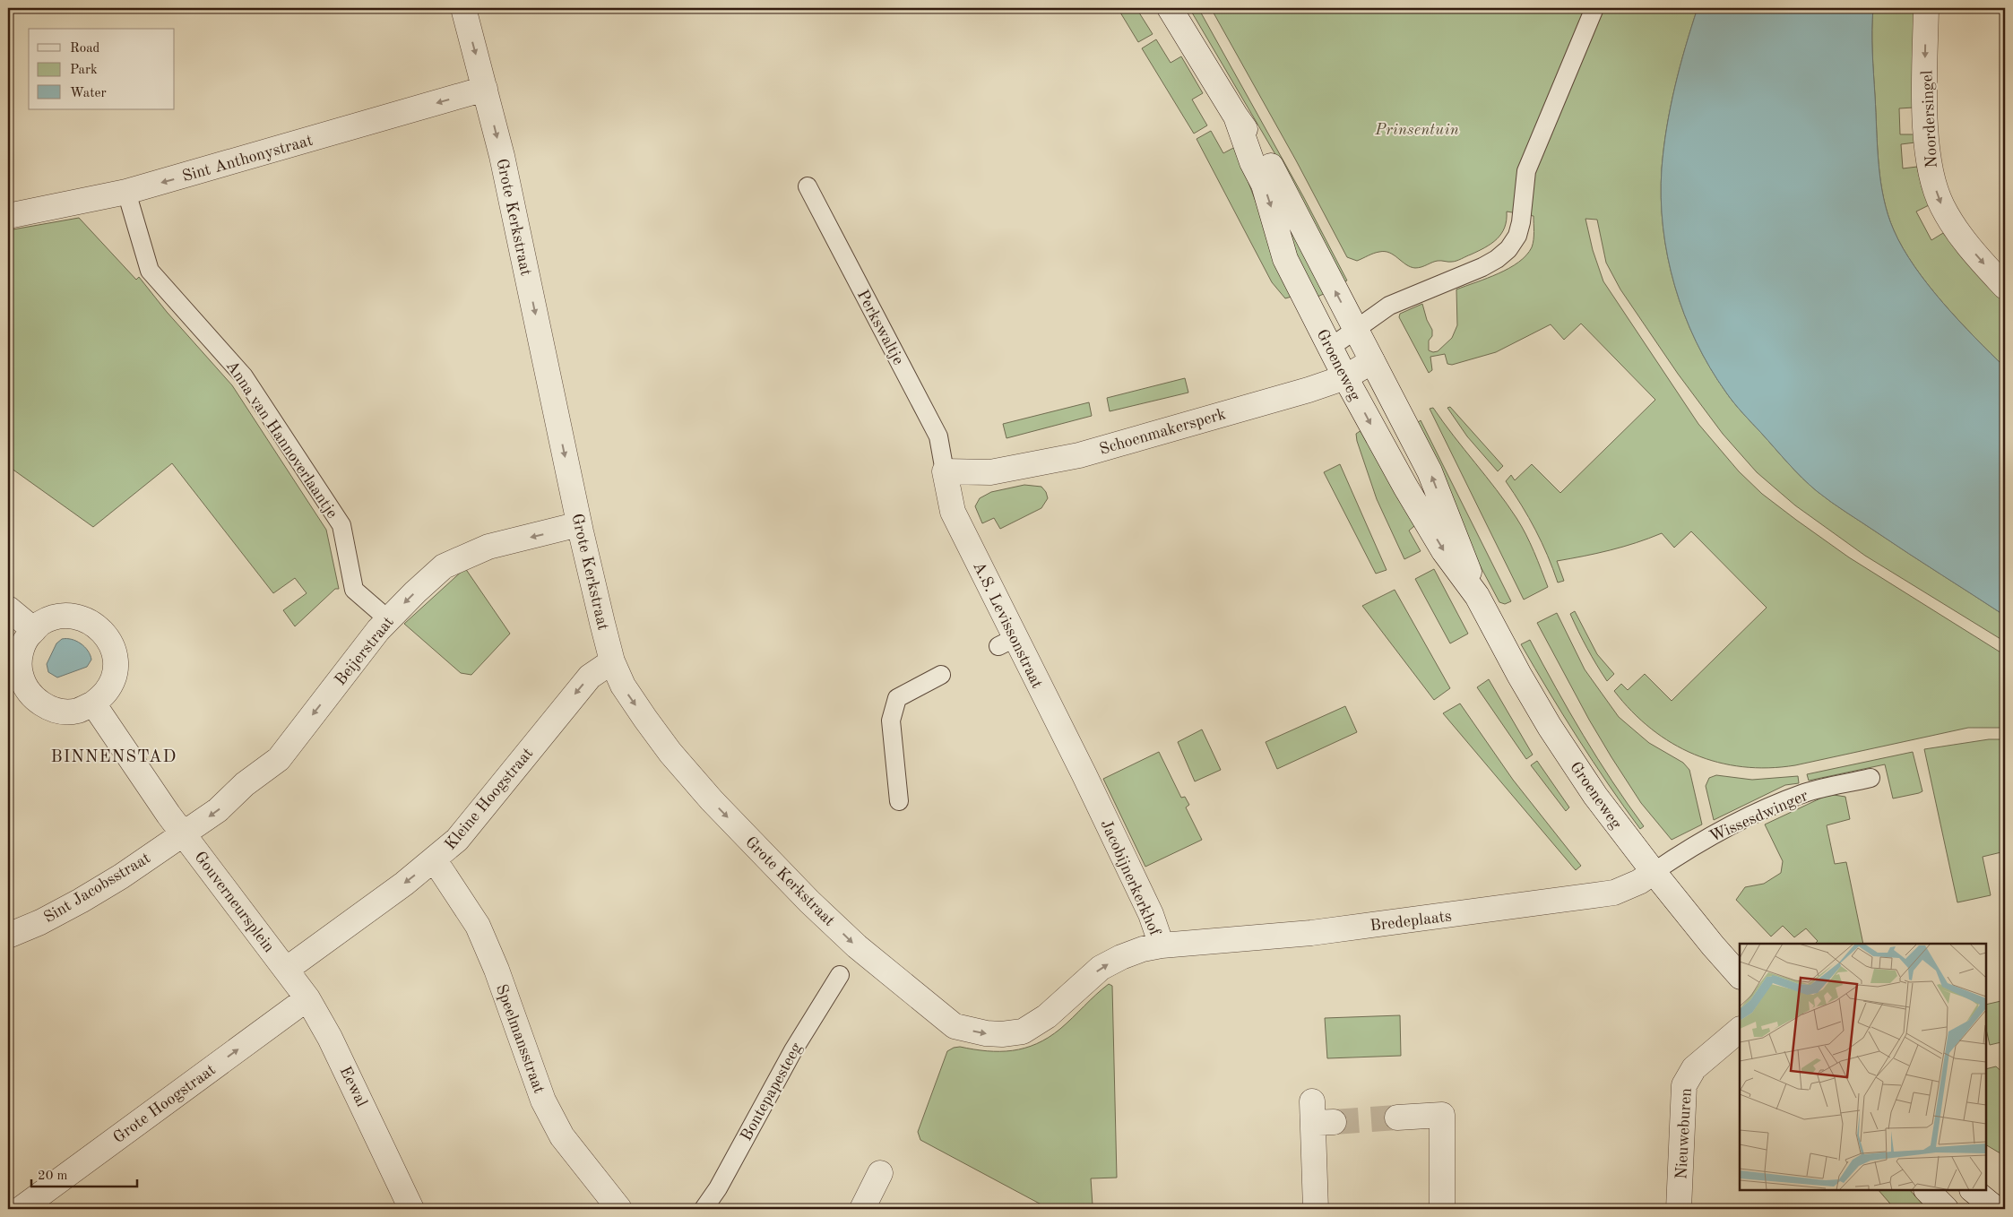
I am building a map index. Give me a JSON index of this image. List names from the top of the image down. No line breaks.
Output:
{"streets":{"street":["Noordersingel","Sint Anthonystraat","Grote Kerkstraat","Groeneweg","Schoenmakersperk","A.S. Levissonstraat","Beijerstraat","Kleine Hoogstraat","Jacobijnerkerkhof","Sint Jacobsstraat","Gouverneursplein","Bredeplaats","Speelmansstraat","Eewal","Grote Hoogstraat","Nieuweburen"],"lane":["Perkswaltje","Anna van Hannoverlaantje","Wissesdwinger","Bontepapesteeg"]},"crossings":[["Sint Anthonystraat","Grote Kerkstraat"],["Sint Anthonystraat","Anna van Hannoverlaantje"],["Grote Kerkstraat","Beijerstraat"],["Grote Kerkstraat","Kleine Hoogstraat"],["Grote Kerkstraat","Jacobijnerkerkhof"],["Perkswaltje","Schoenmakersperk"],["Perkswaltje","A.S. Levissonstraat"],["Groeneweg","Schoenmakersperk"],["Groeneweg","Wissesdwinger"],["Groeneweg","Bredeplaats"],["Schoenmakersperk","A.S. Levissonstraat"],["Anna van Hannoverlaantje","Beijerstraat"],["A.S. Levissonstraat","Jacobijnerkerkhof"],["Beijerstraat","Sint Jacobsstraat"],["Beijerstraat","Gouverneursplein"],["Kleine Hoogstraat","Gouverneursplein"],["Kleine Hoogstraat","Speelmansstraat"],["Kleine Hoogstraat","Eewal"],["Wissesdwinger","Bredeplaats"],["Jacobijnerkerkhof","Bredeplaats"],["Sint Jacobsstraat","Gouverneursplein"],["Gouverneursplein","Eewal"],["Eewal","Grote Hoogstraat"]],"one_way":["Noordersingel","Sint Anthonystraat","Grote Kerkstraat","Beijerstraat","Kleine Hoogstraat","Jacobijnerkerkhof","Grote Hoogstraat"],"districts":["BINNENSTAD"],"parks":["Prinsentuin"],"legend":["Road","Park","Water"],"scale_bar":"20 m"}
